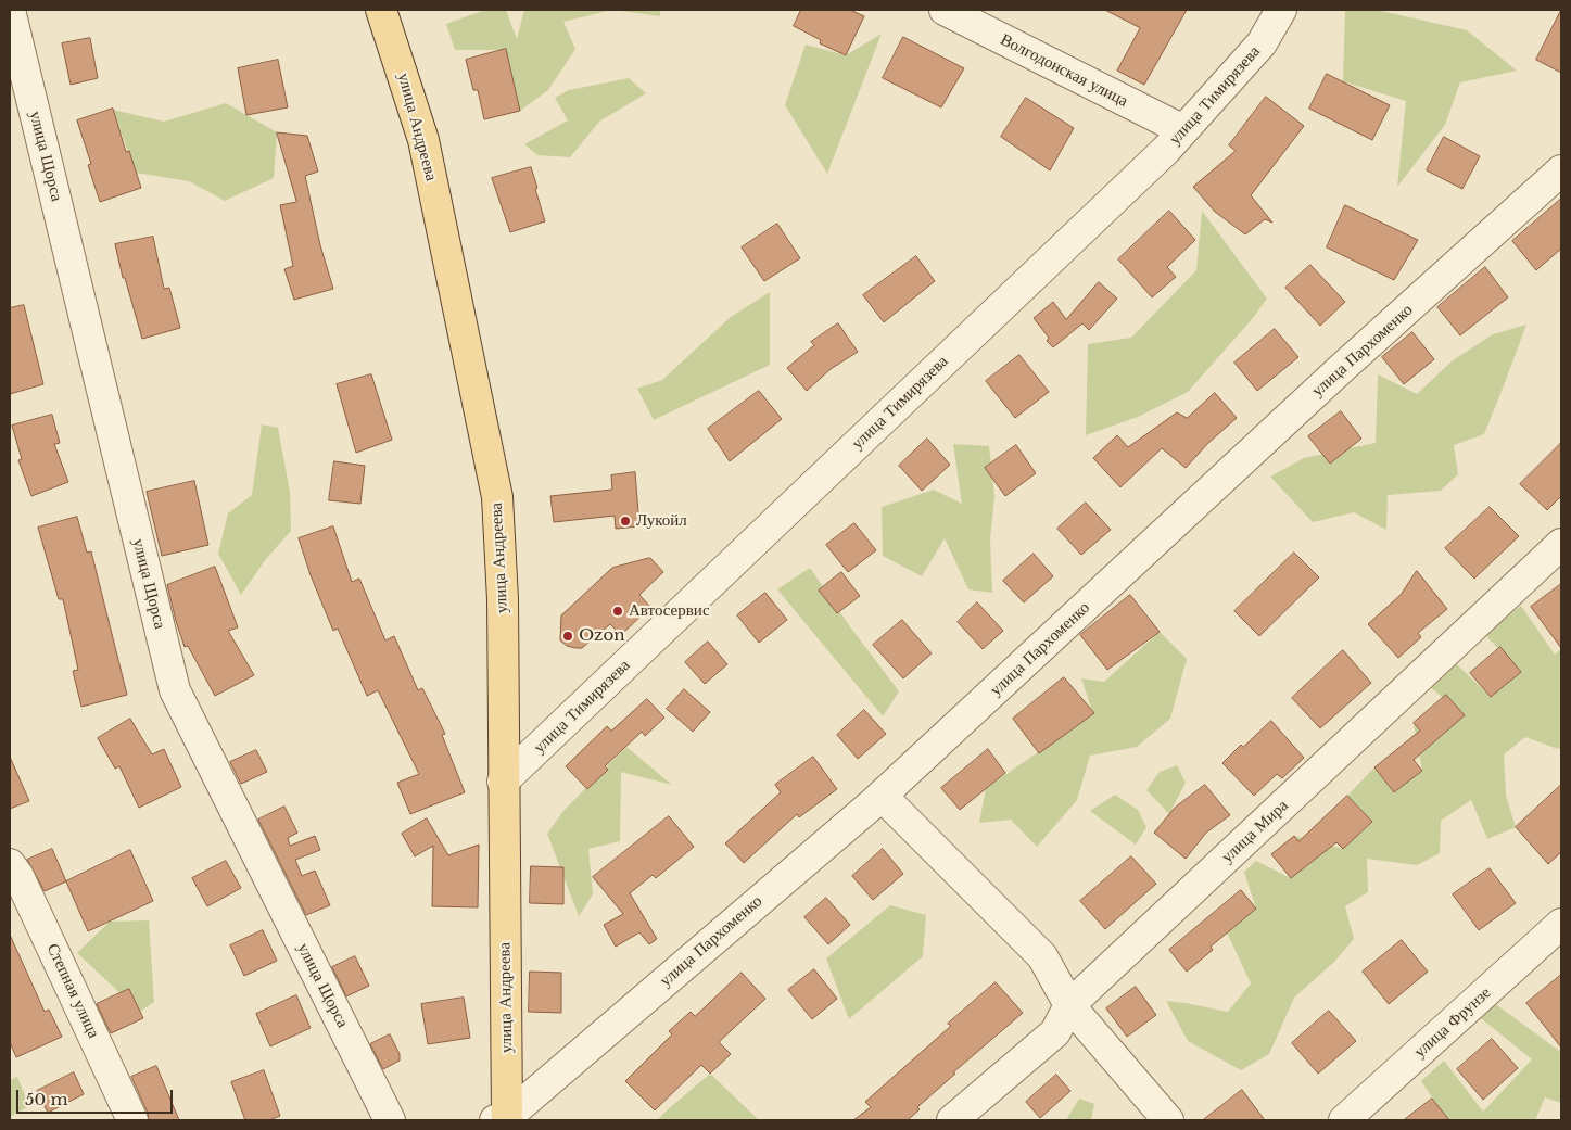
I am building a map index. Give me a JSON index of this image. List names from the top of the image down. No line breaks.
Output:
{"streets":{"main road":["улица Андреева"],"street":["Волгодонская улица","улица Тимирязева","улица Щорса","улица Пархоменко","улица Мира","Степная улица","улица Фрунзе"]},"crossings":[["Волгодонская улица","улица Тимирязева"],["улица Тимирязева","улица Андреева"],["улица Андреева","улица Пархоменко"]],"places":["Лукойл","Автосервис","Ozon"],"scale_bar":"50 m"}
